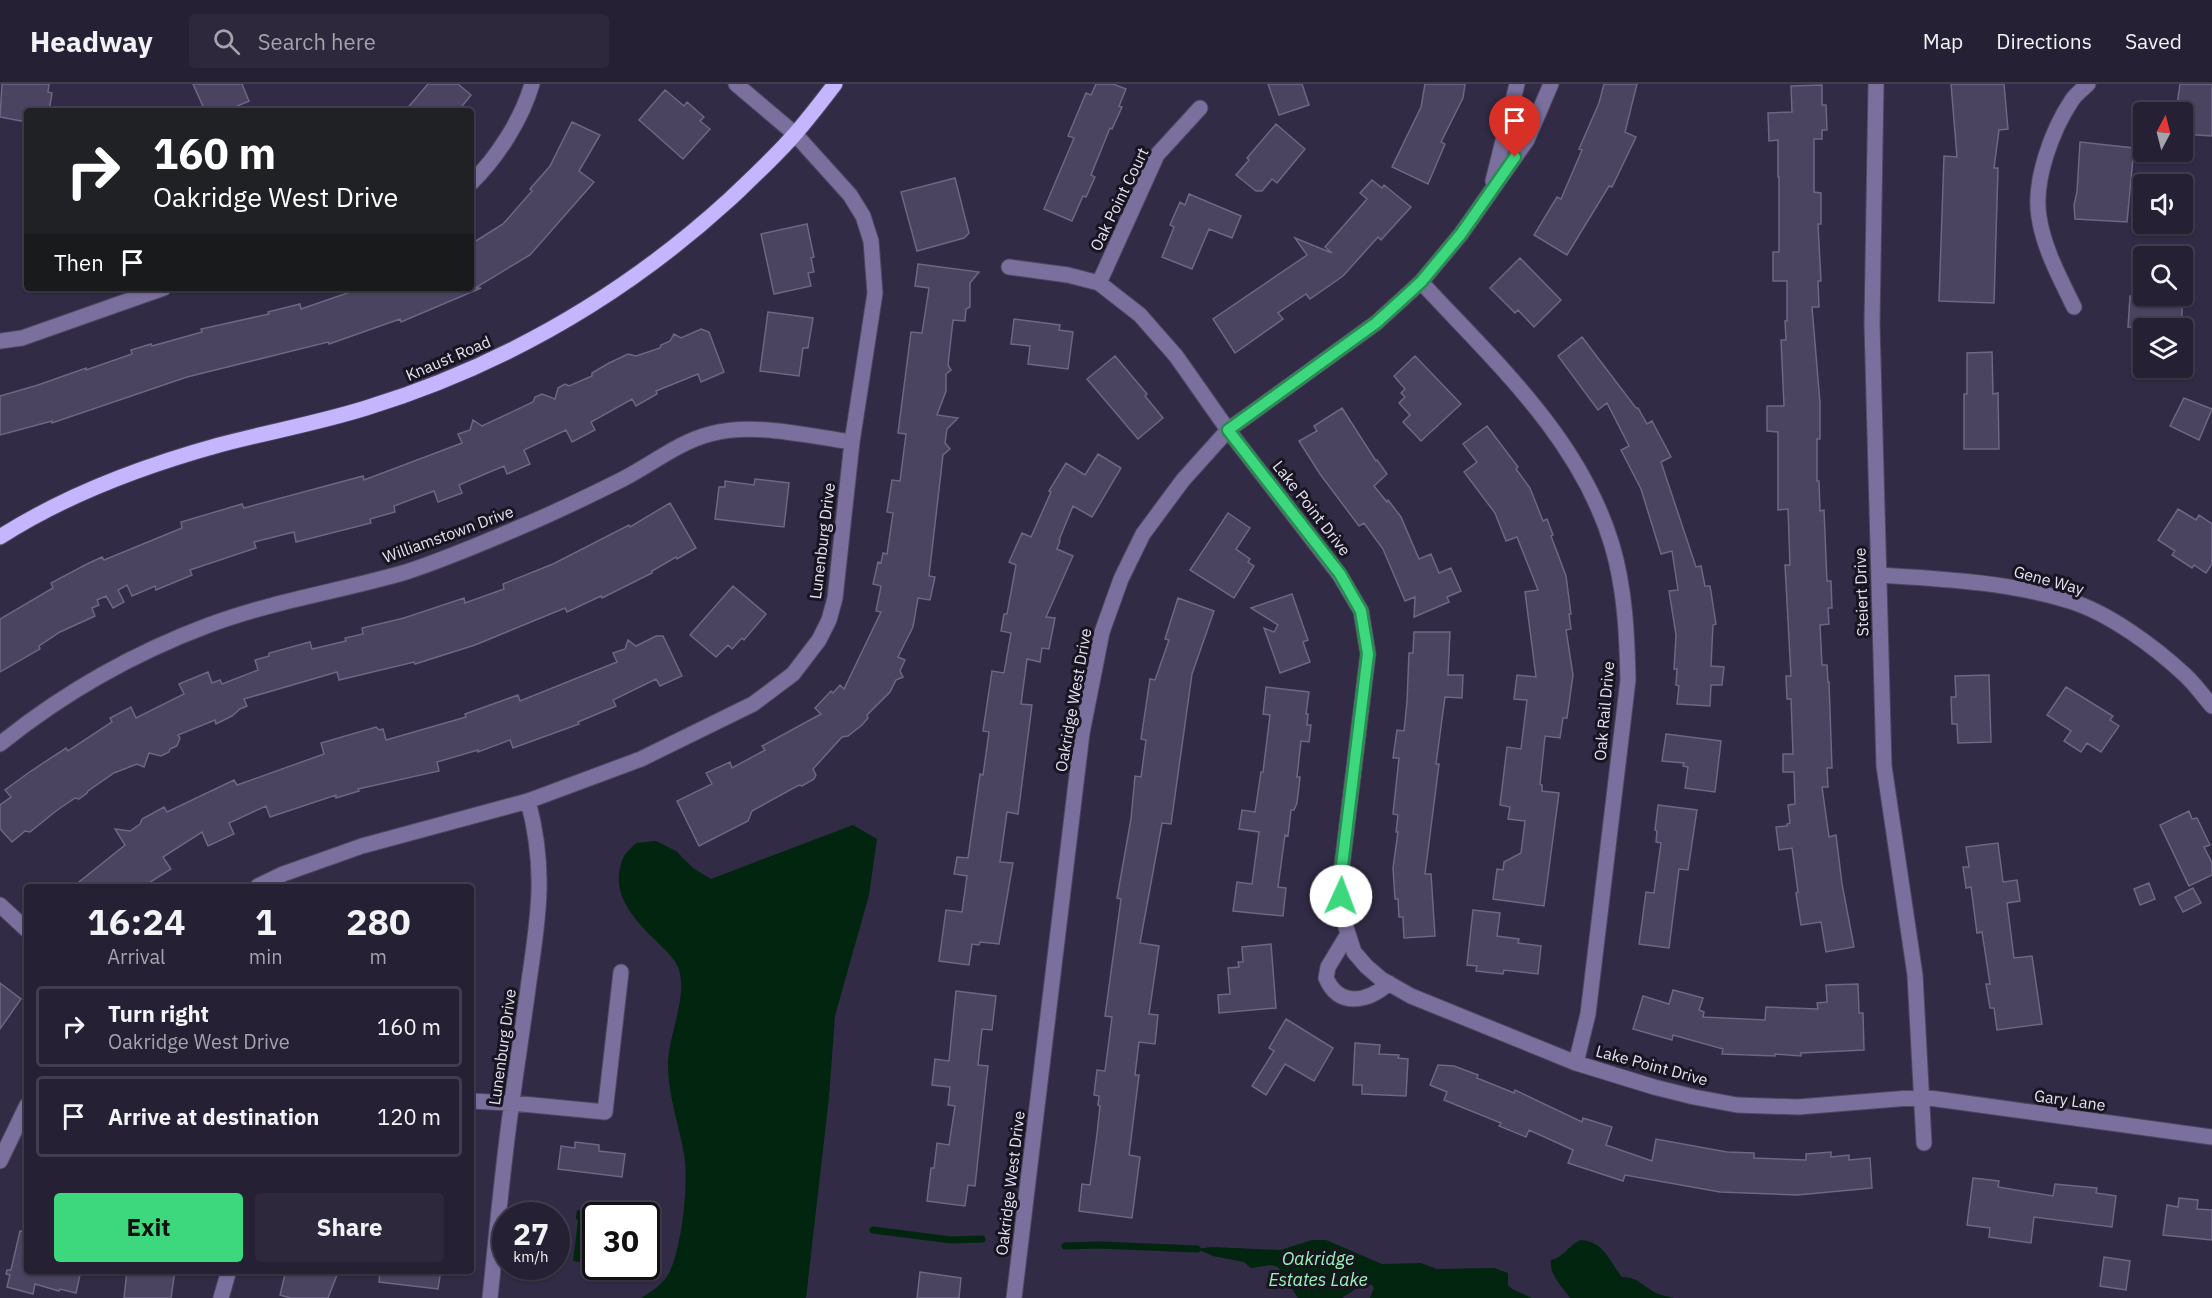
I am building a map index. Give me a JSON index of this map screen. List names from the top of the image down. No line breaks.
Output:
{"streets":{"main road":["Knaust Road"],"street":["Oak Point Court","Lake Point Drive","Williamstown Drive","Lunenburg Drive","Gene Way","Steiert Drive","Oakridge West Drive","Oak Rail Drive","Gary Lane"]},"crossings":[["Oak Point Court","Lake Point Drive"],["Knaust Road","Lunenburg Drive"],["Lake Point Drive","Steiert Drive"],["Lake Point Drive","Oakridge West Drive"],["Lake Point Drive","Oak Rail Drive"],["Lake Point Drive","Gary Lane"],["Williamstown Drive","Lunenburg Drive"],["Gene Way","Steiert Drive"],["Steiert Drive","Gary Lane"],["Oakridge West Drive","Oak Rail Drive"]],"water":["Oakridge Estates Lake"],"north":"top","page":{"header":"Headway","search":"Search here","nav":["Map","Directions","Saved"],"turn":["160 m","Oakridge West Drive"],"then":"Then","eta":["16:24","Arrival","1","min","280","m"],"list":[{"name":"Turn right","note":"Oakridge West Drive","value":"160 m"},{"name":"Arrive at destination","value":"120 m"}],"buttons":["Exit","Share"],"speed":"27 km/h","limit":"30"}}
